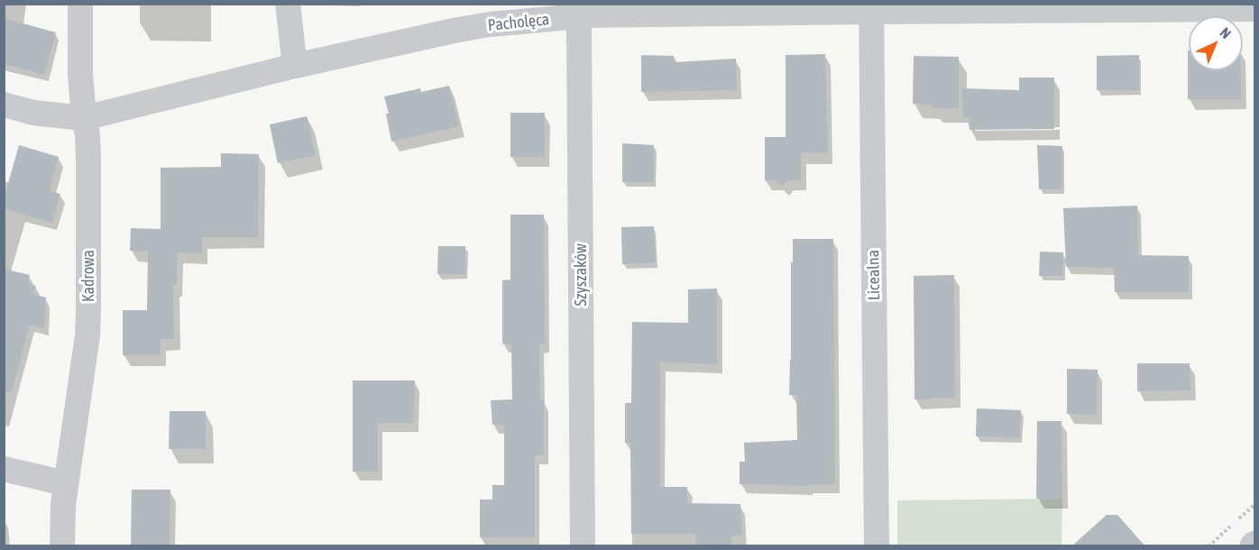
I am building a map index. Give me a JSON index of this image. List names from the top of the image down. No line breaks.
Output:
{"streets":{"street":["Pacholęca","Szyszaków","Licealna","Kadrowa"]},"crossings":[["Pacholęca","Szyszaków"],["Pacholęca","Licealna"],["Pacholęca","Kadrowa"]],"north":"top right"}
